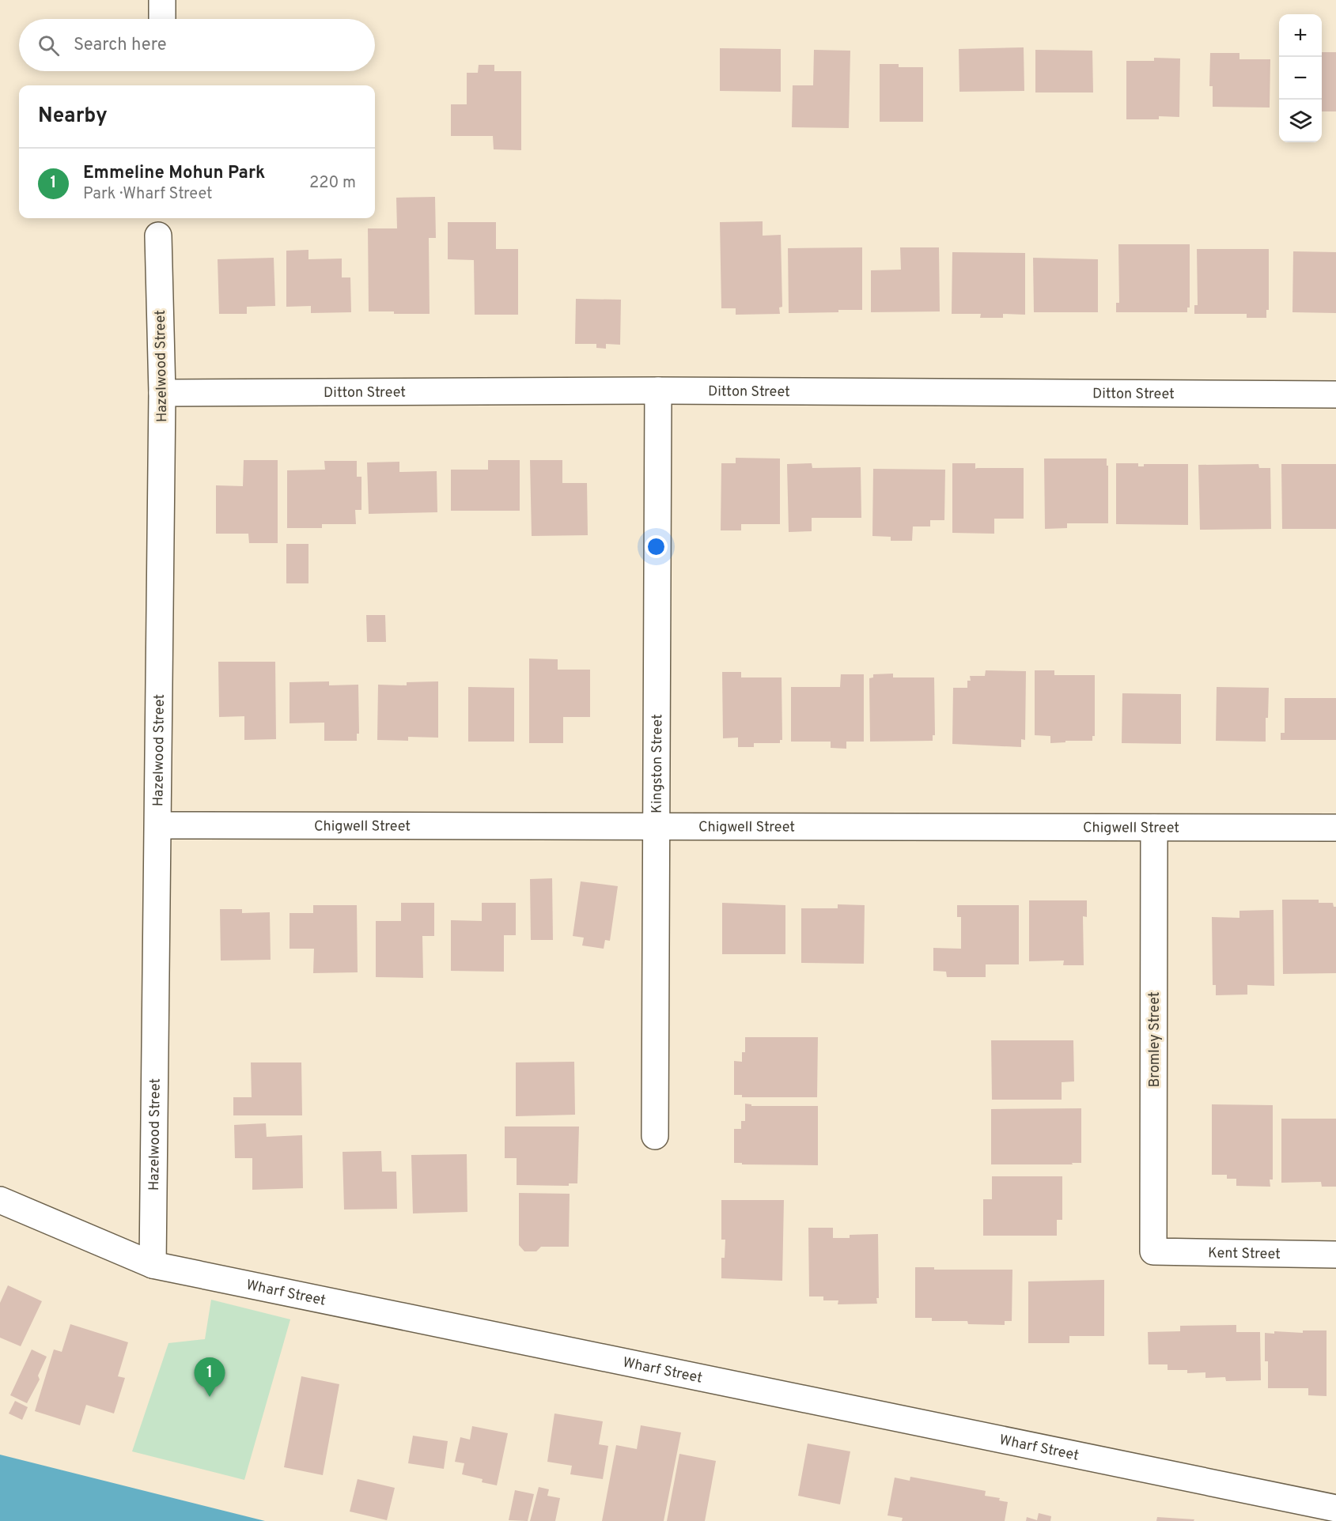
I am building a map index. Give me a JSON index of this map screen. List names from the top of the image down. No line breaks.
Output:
{"streets":{"street":["Hazelwood Street","Ditton Street","Kingston Street","Chigwell Street","Bromley Street","Kent Street","Wharf Street"]},"crossings":[["Hazelwood Street","Ditton Street"],["Hazelwood Street","Chigwell Street"],["Hazelwood Street","Wharf Street"],["Ditton Street","Kingston Street"],["Kingston Street","Chigwell Street"],["Chigwell Street","Bromley Street"],["Bromley Street","Kent Street"]],"page":{"map_buttons":["+","−"],"search":"Search here","heading":"Nearby","list":[{"mark":"1","name":"Emmeline Mohun Park","note":"Park · Wharf Street","value":"220 m"}],"pins":"1"}}
